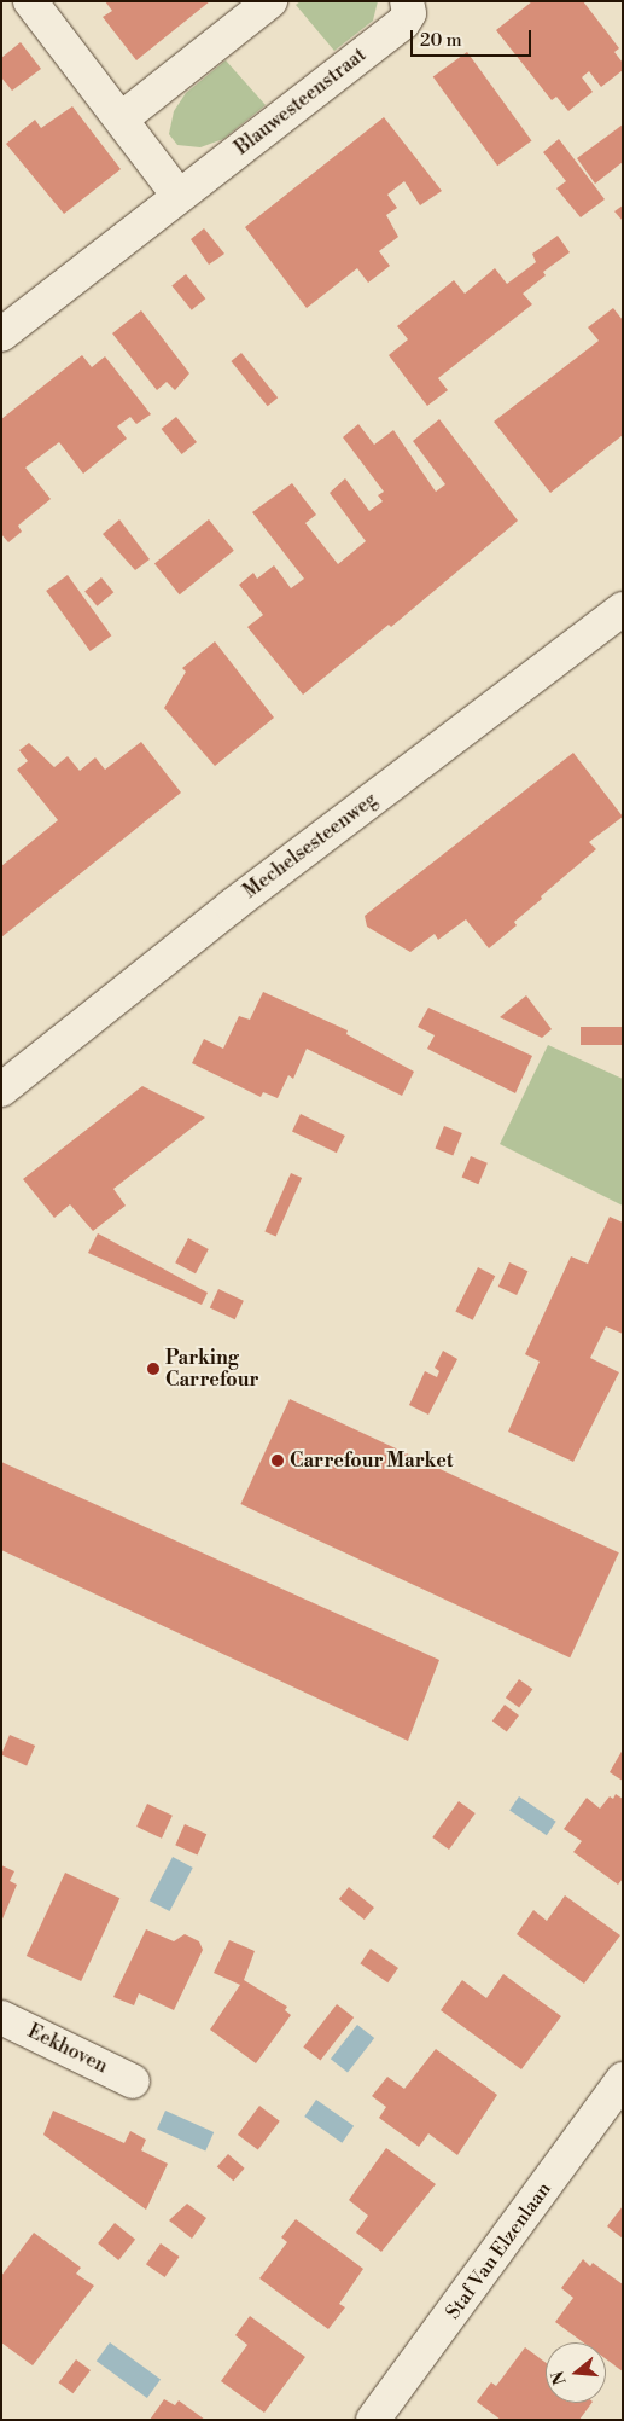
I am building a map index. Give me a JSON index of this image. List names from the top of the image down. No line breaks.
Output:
{"streets":{"street":["Blauwesteenstraat","Mechelsesteenweg","Eekhoven","Staf Van Elzenlaan"]},"places":["Parking Carrefour","Carrefour Market"],"scale_bar":"20 m","north":"left"}
